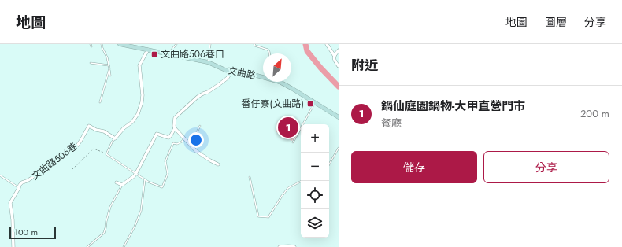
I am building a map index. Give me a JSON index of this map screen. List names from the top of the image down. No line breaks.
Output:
{"streets":{"street":["文曲路","文曲路506巷"]},"places":{"transit":["文曲路506巷口","番仔寮(文曲路)"]},"scale_bar":"100 m","north":"top right","page":{"header":"地圖","nav":["地圖","圖層","分享"],"heading":"附近","list":[{"mark":"1","name":"鍋仙庭園鍋物-大甲直營門市","note":"餐廳","value":"200 m"}],"pins":"1","map_buttons":["+","−"],"buttons":["儲存","分享"],"scale":"100 m"}}
